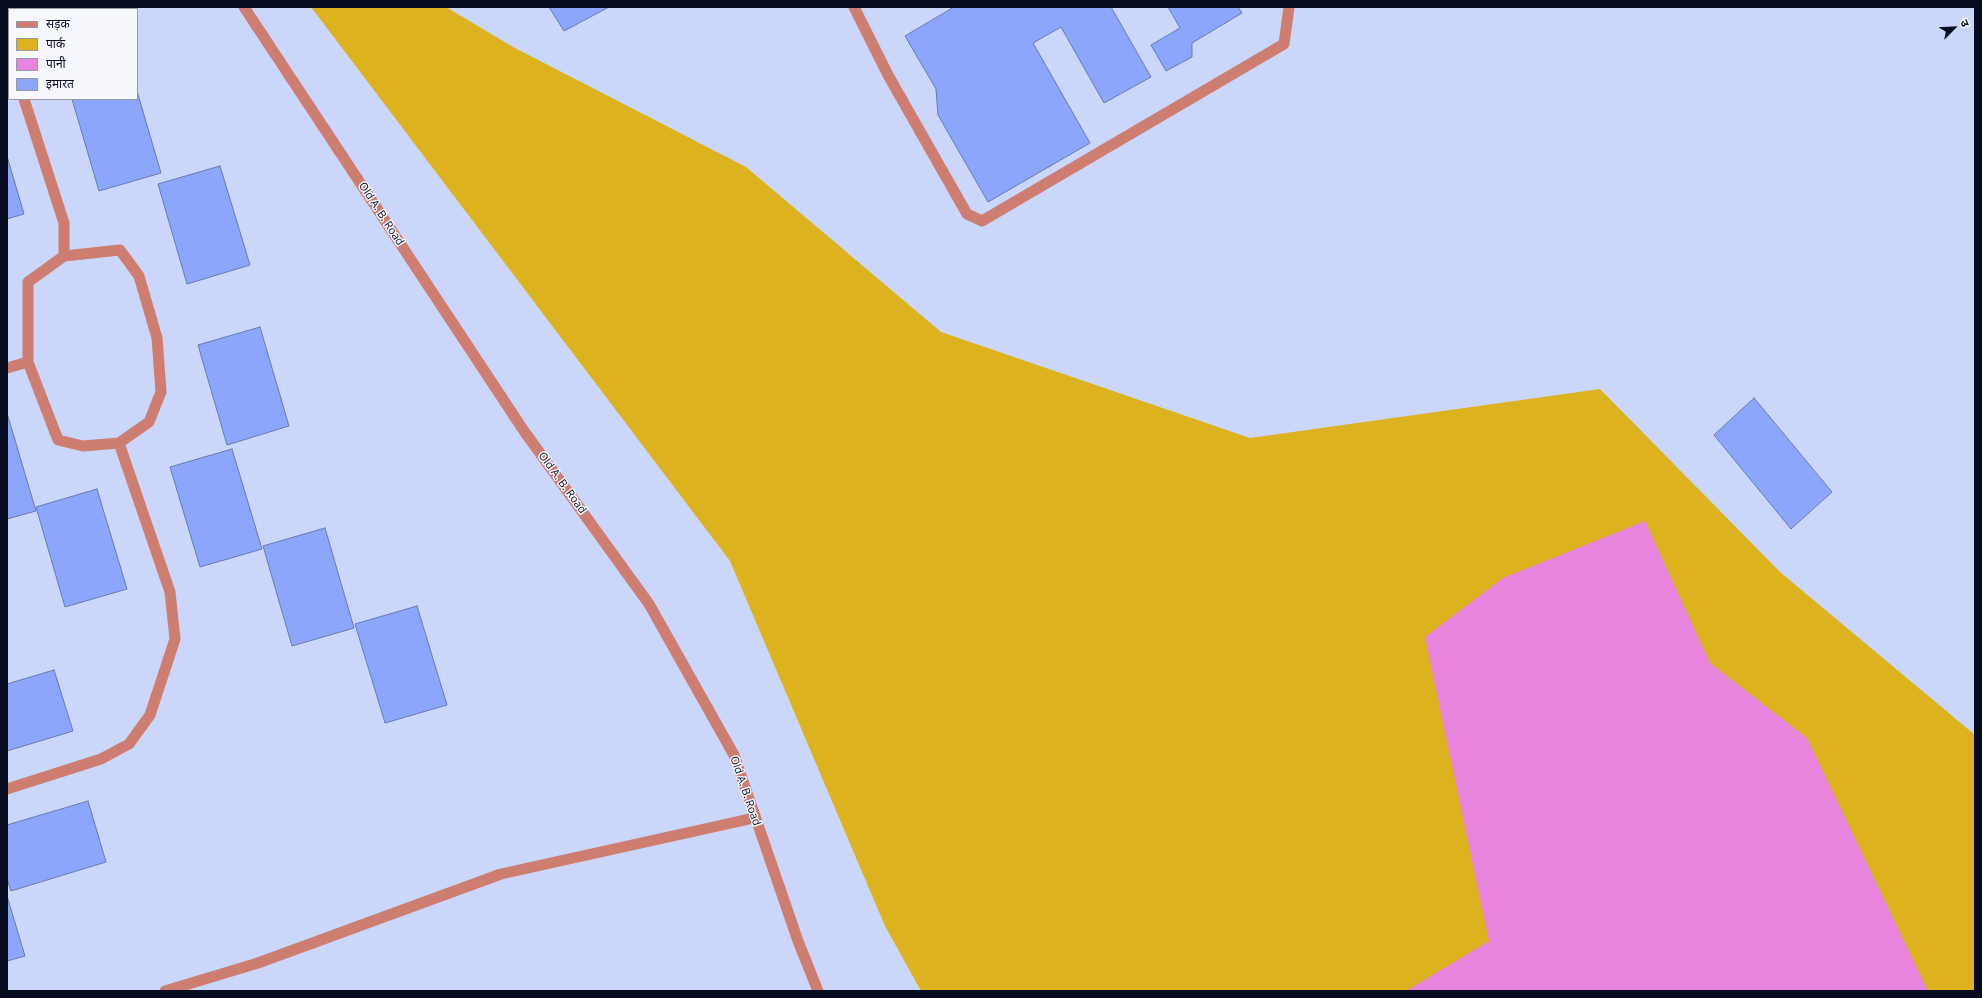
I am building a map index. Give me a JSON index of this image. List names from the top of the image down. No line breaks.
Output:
{"streets":{"street":["Old A. B. Road"]},"legend":["सड़क","पार्क","पानी","इमारत"],"north":"top right"}
